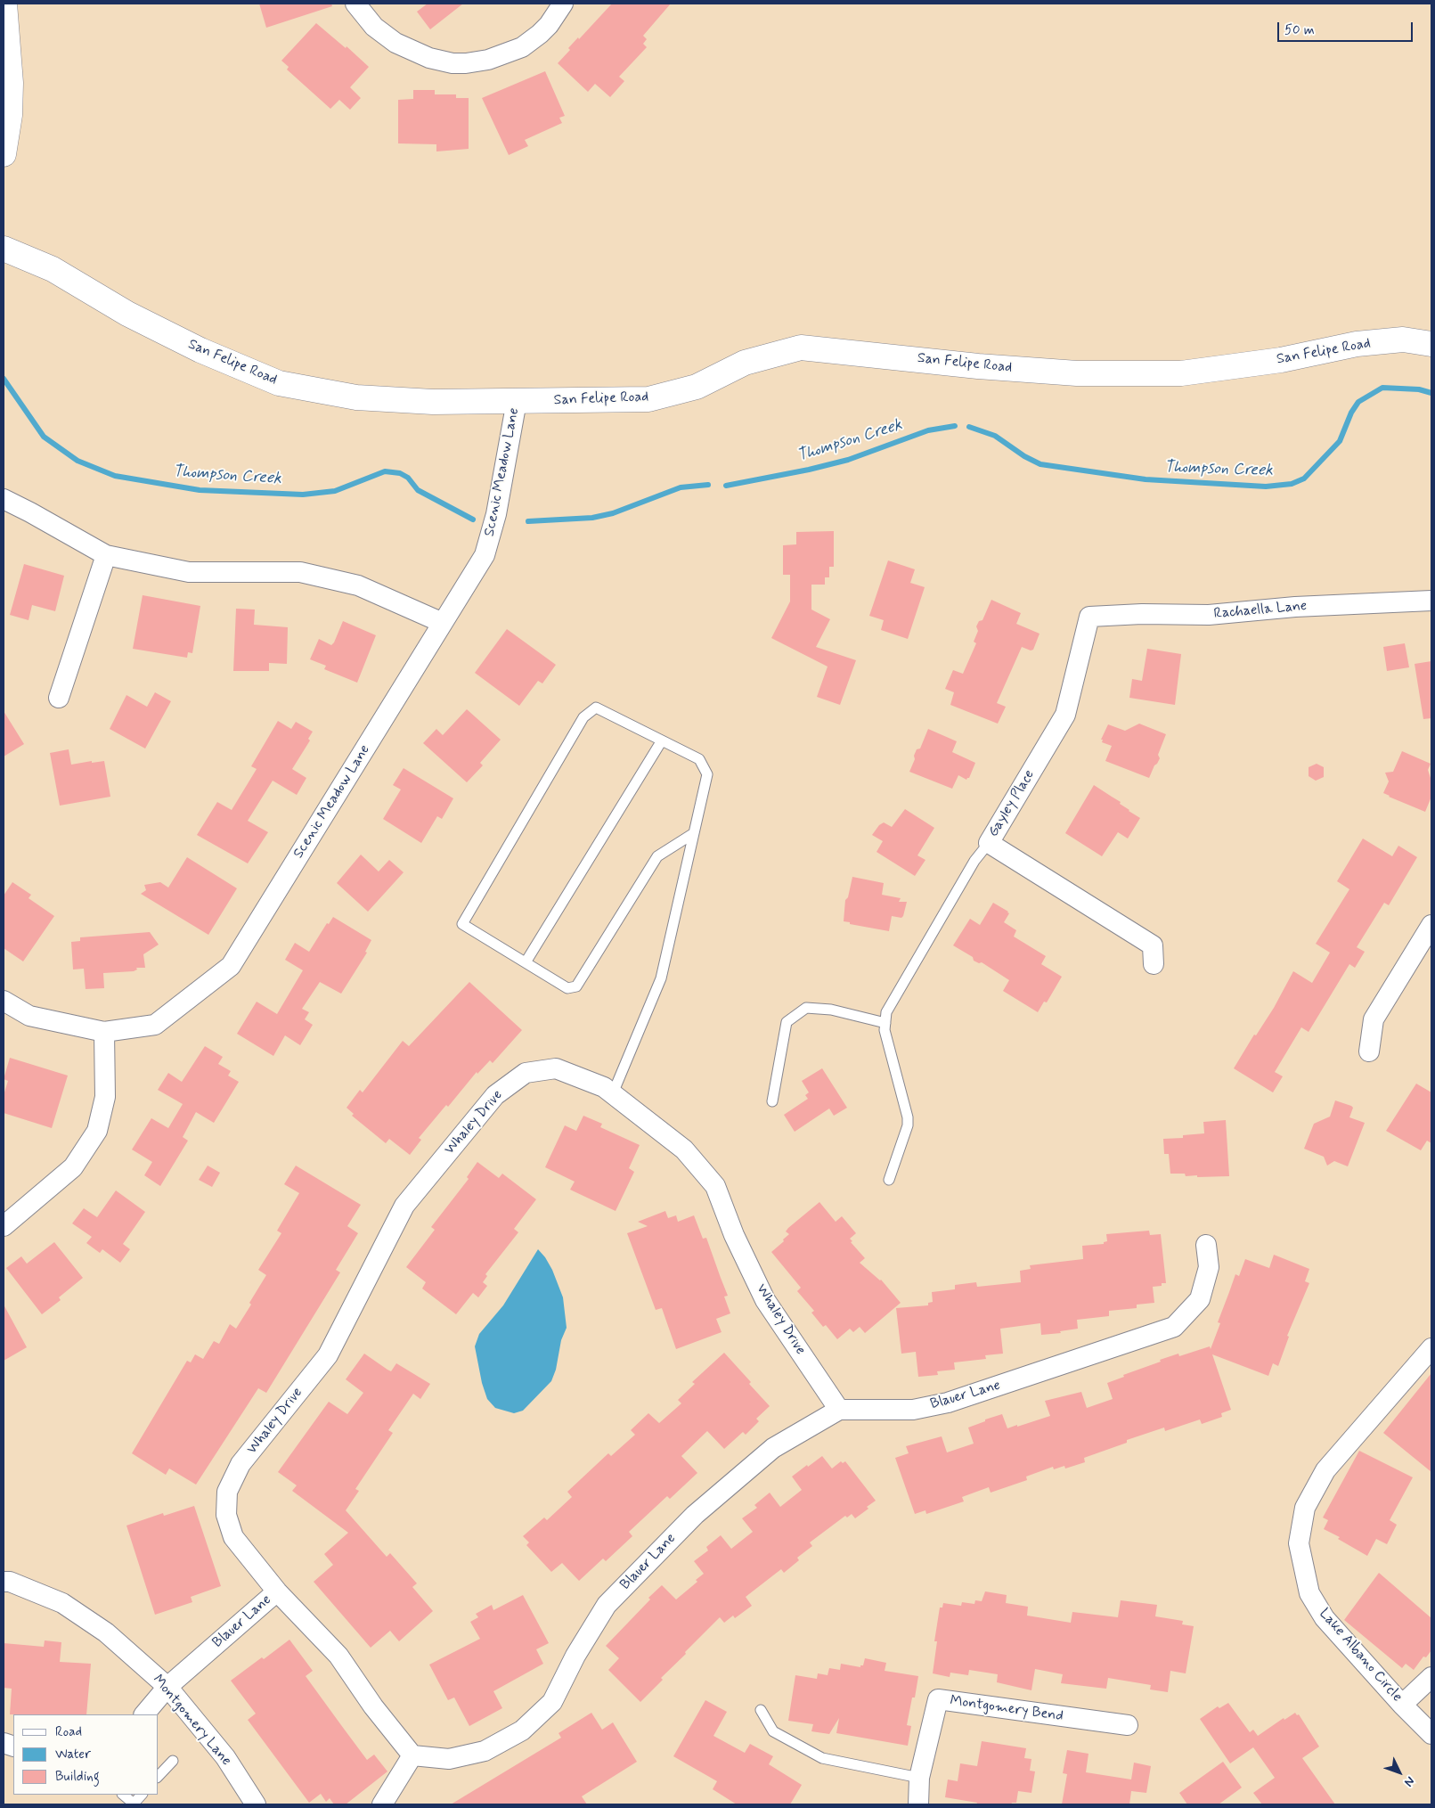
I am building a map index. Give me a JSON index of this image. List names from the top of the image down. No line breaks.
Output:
{"streets":{"street":["San Felipe Road","Scenic Meadow Lane","Rachaella Lane","Gayley Place","Whaley Drive","Blauer Lane","Lake Albano Circle","Montgomery Bend","Montgomery Lane"]},"crossings":[["San Felipe Road","Scenic Meadow Lane"],["Rachaella Lane","Gayley Place"],["Whaley Drive","Blauer Lane"],["Blauer Lane","Montgomery Lane"]],"water":["Thompson Creek"],"legend":["Road","Water","Building"],"scale_bar":"50 m","north":"bottom right"}
